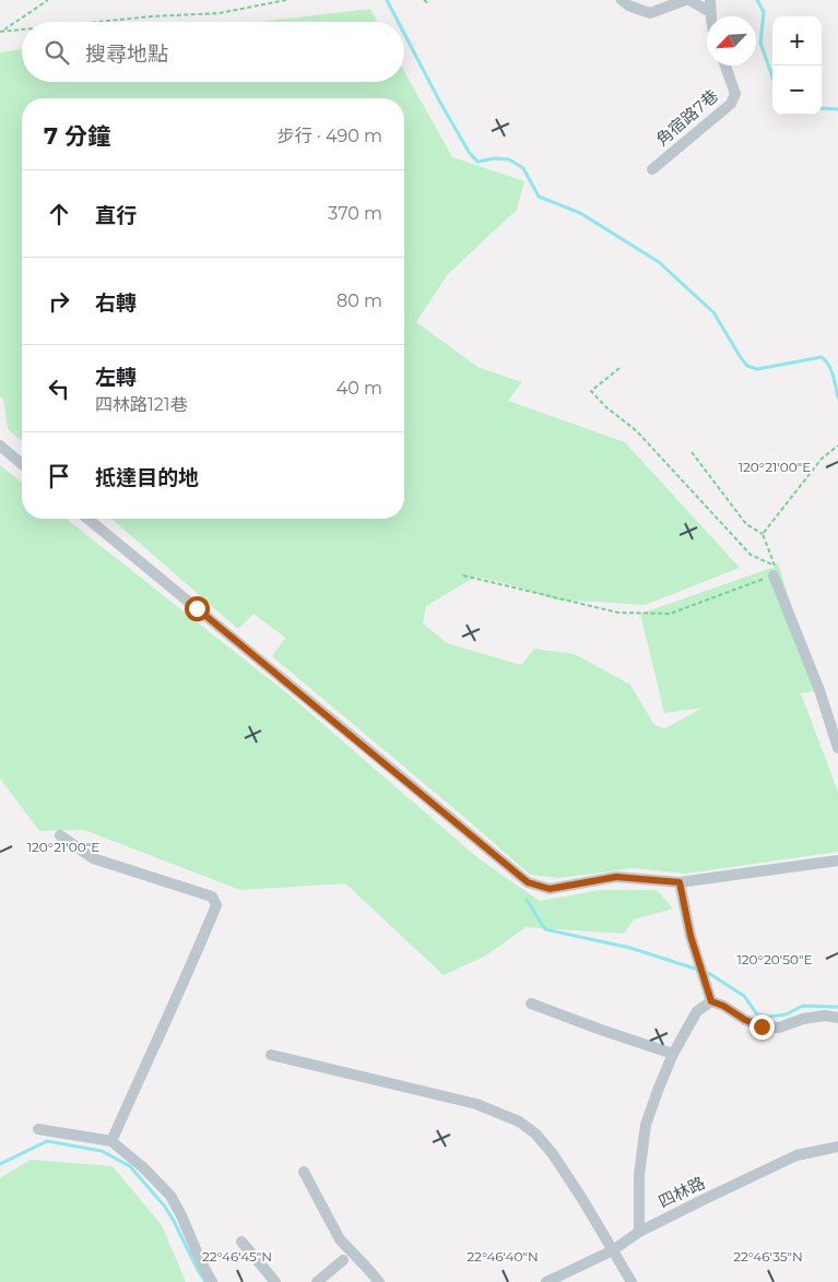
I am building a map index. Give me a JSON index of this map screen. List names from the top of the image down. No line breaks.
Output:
{"streets":{"street":["角宿路7巷","四林路"]},"north":"bottom left","page":{"map_buttons":["+","−"],"search":"搜尋地點","heading":["7 分鐘","步行 · 490 m"],"list":[["直行","370 m"],["右轉","80 m"],["左轉","四林路121巷","40 m"],"抵達目的地"]},"coordinates":["120°21'00\"E","120°20'50\"E","22°46'45\"N","22°46'40\"N","22°46'35\"N"]}
